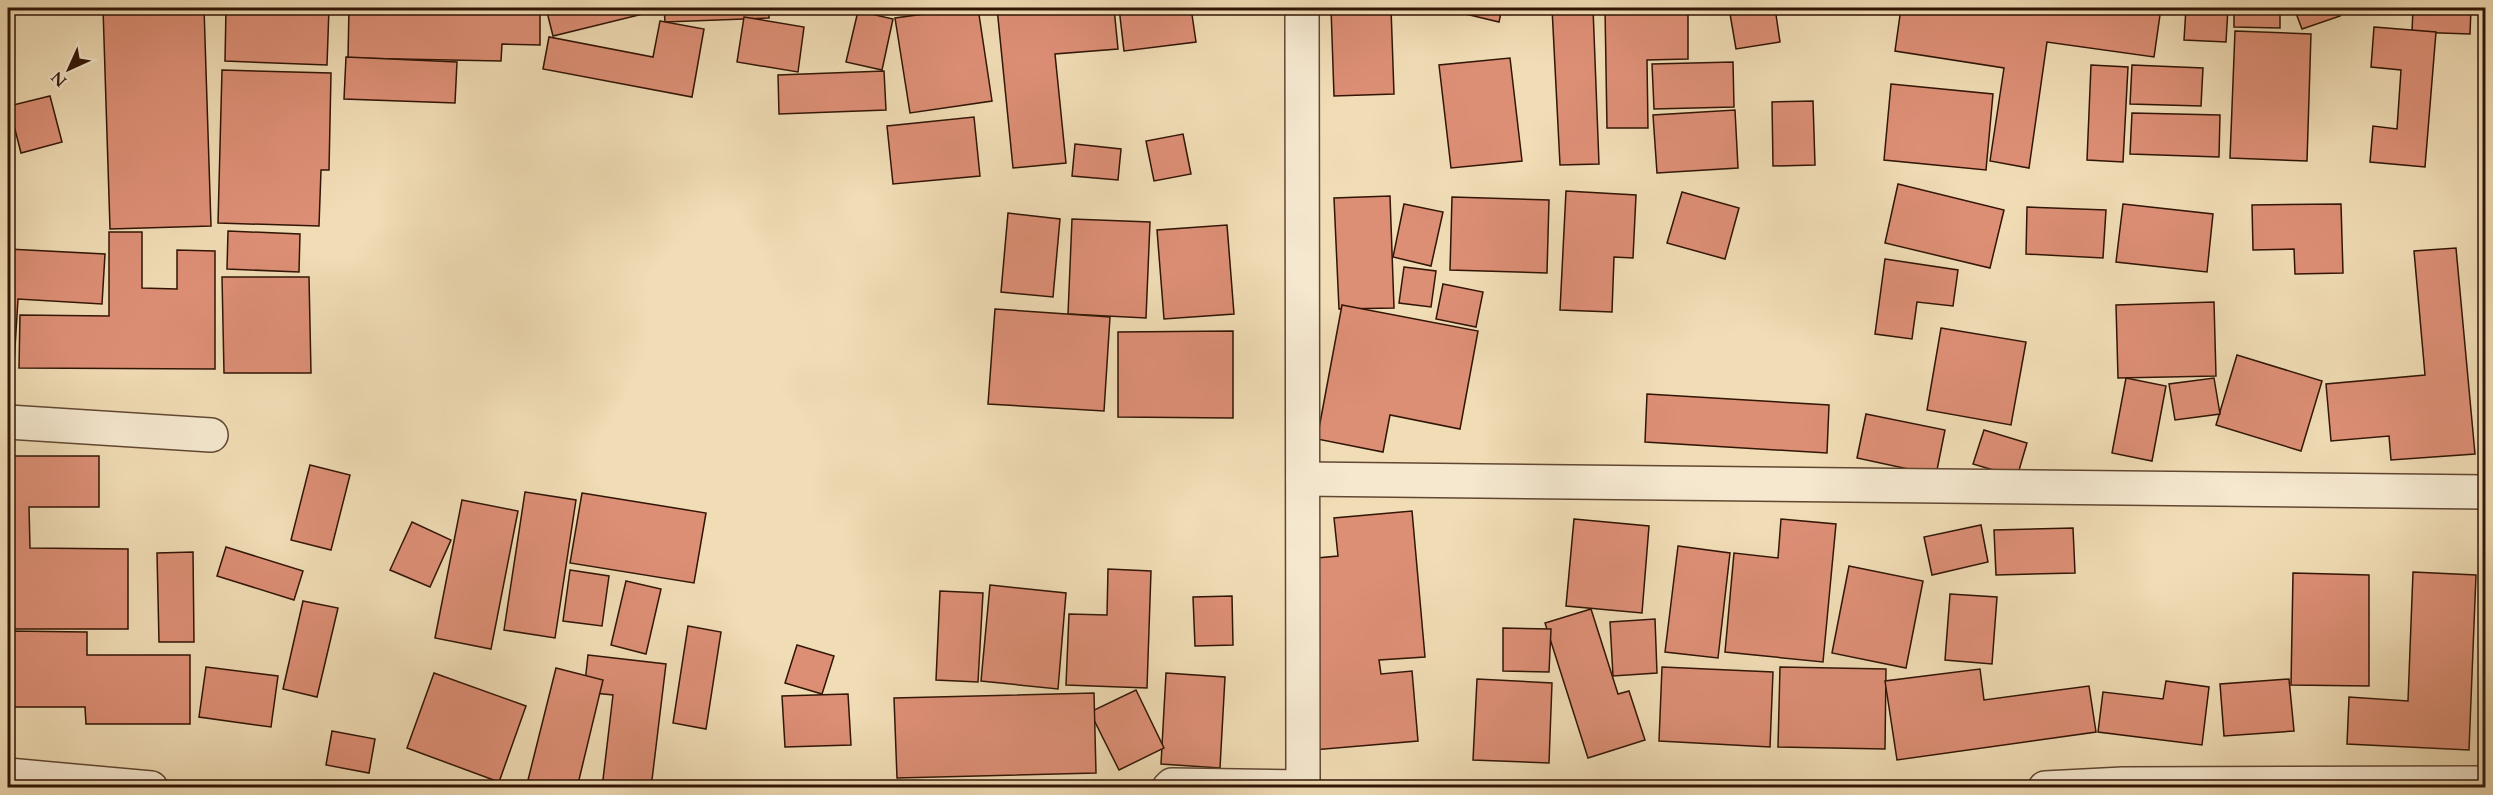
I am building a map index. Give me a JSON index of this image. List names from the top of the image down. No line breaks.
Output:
{"north":"bottom left"}
